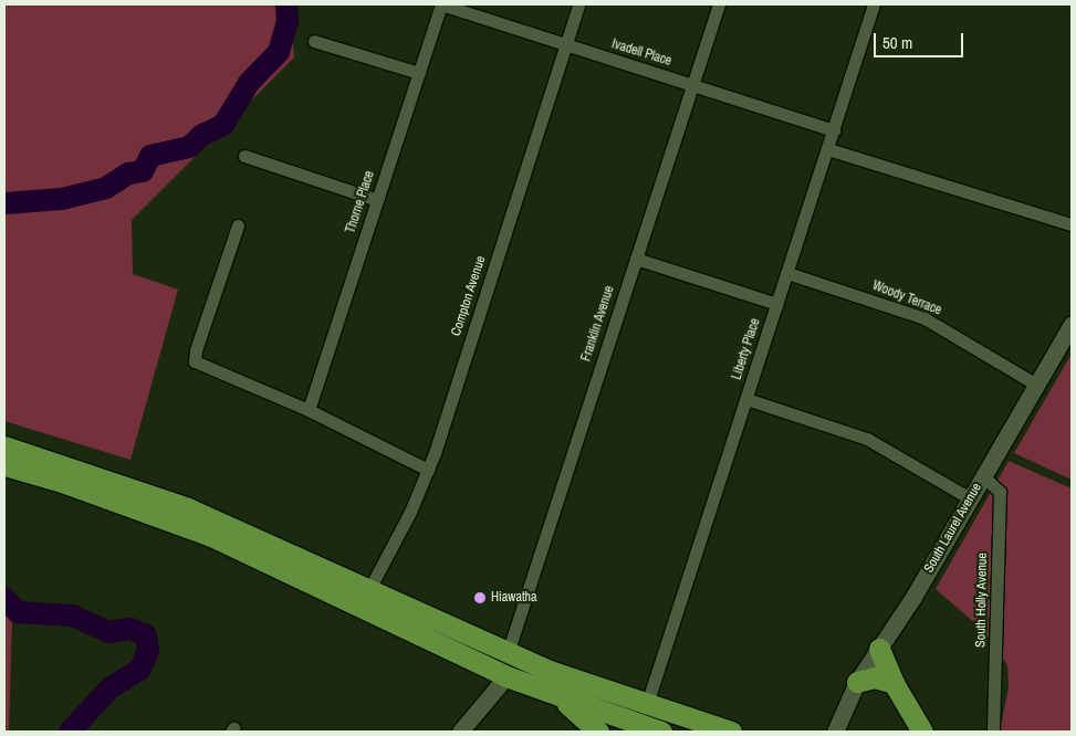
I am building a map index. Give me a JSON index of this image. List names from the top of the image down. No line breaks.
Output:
{"streets":{"street":["Ivadell Place","Thorne Place","Compton Avenue","Woody Terrace","Franklin Avenue","Liberty Place","South Laurel Avenue","South Holly Avenue"]},"crossings":[["Ivadell Place","Thorne Place"],["Ivadell Place","Compton Avenue"],["Ivadell Place","Franklin Avenue"],["Ivadell Place","Liberty Place"],["Woody Terrace","Liberty Place"],["Woody Terrace","South Laurel Avenue"],["South Laurel Avenue","South Holly Avenue"]],"places":["Hiawatha"],"scale_bar":"50 m"}
